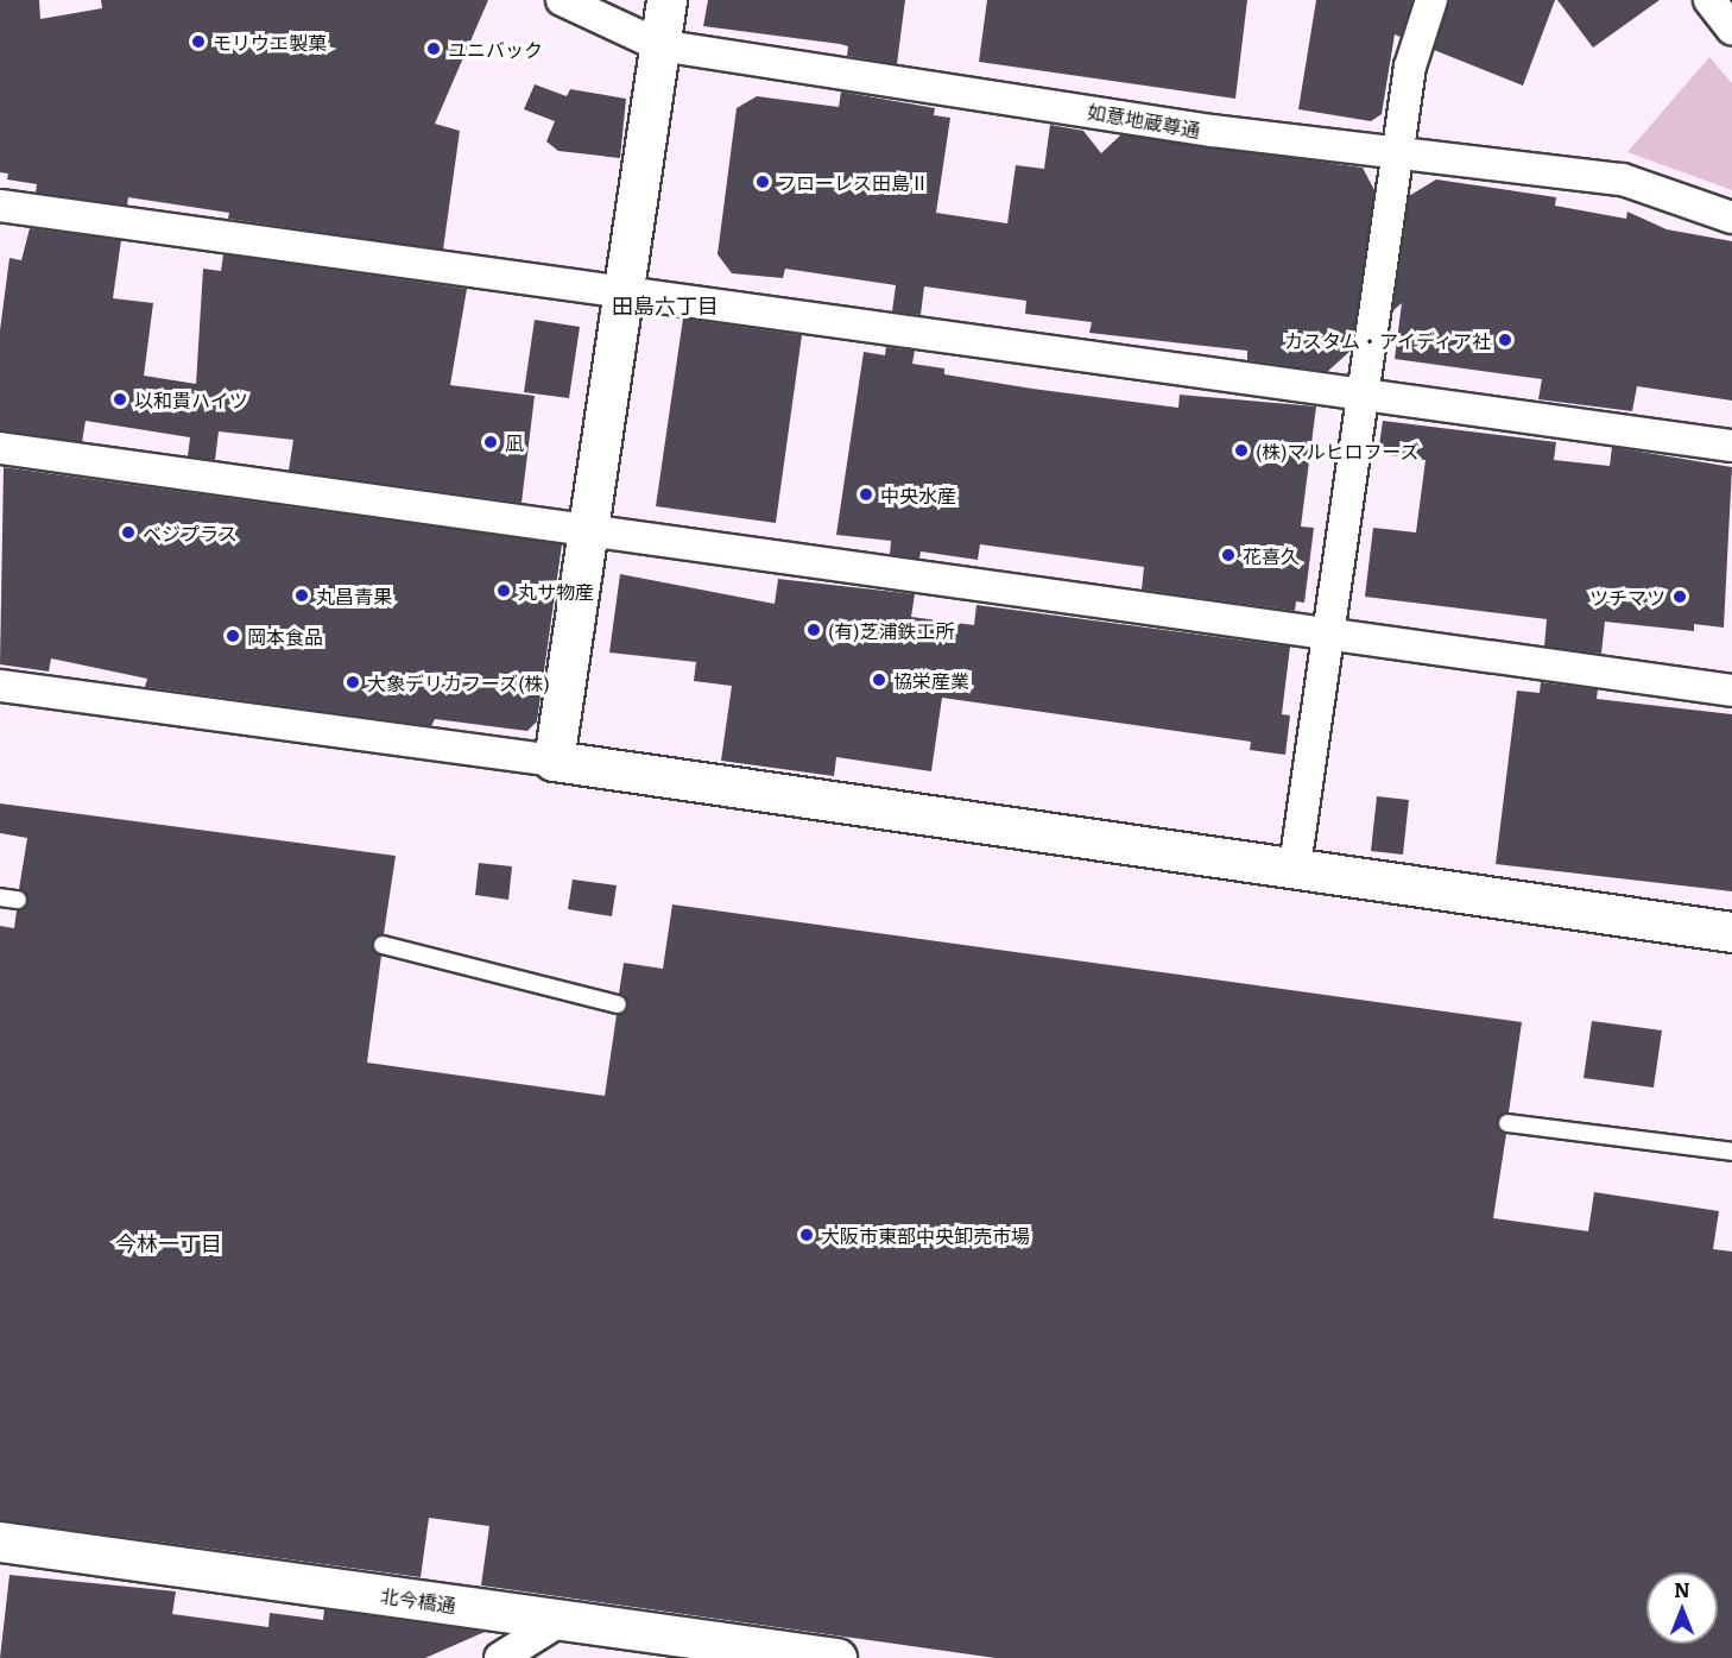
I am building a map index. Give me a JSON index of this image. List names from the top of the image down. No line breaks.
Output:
{"streets":{"street":["如意地蔵尊通","北今橋通"]},"districts":["田島六丁目","今林一丁目"],"places":["モリウエ製菓","ユニバック","フローレス田島Ⅱ","カスタム・アイディア社","以和貴ハイツ","凪","(株)マルヒロフーズ","中央水産","ベジプラス","花喜久","丸サ物産","丸昌青果","ツチマツ","(有)芝浦鉄工所","岡本食品","協栄産業","大象デリカフーズ(株)","大阪市東部中央卸売市場"],"north":"top"}
